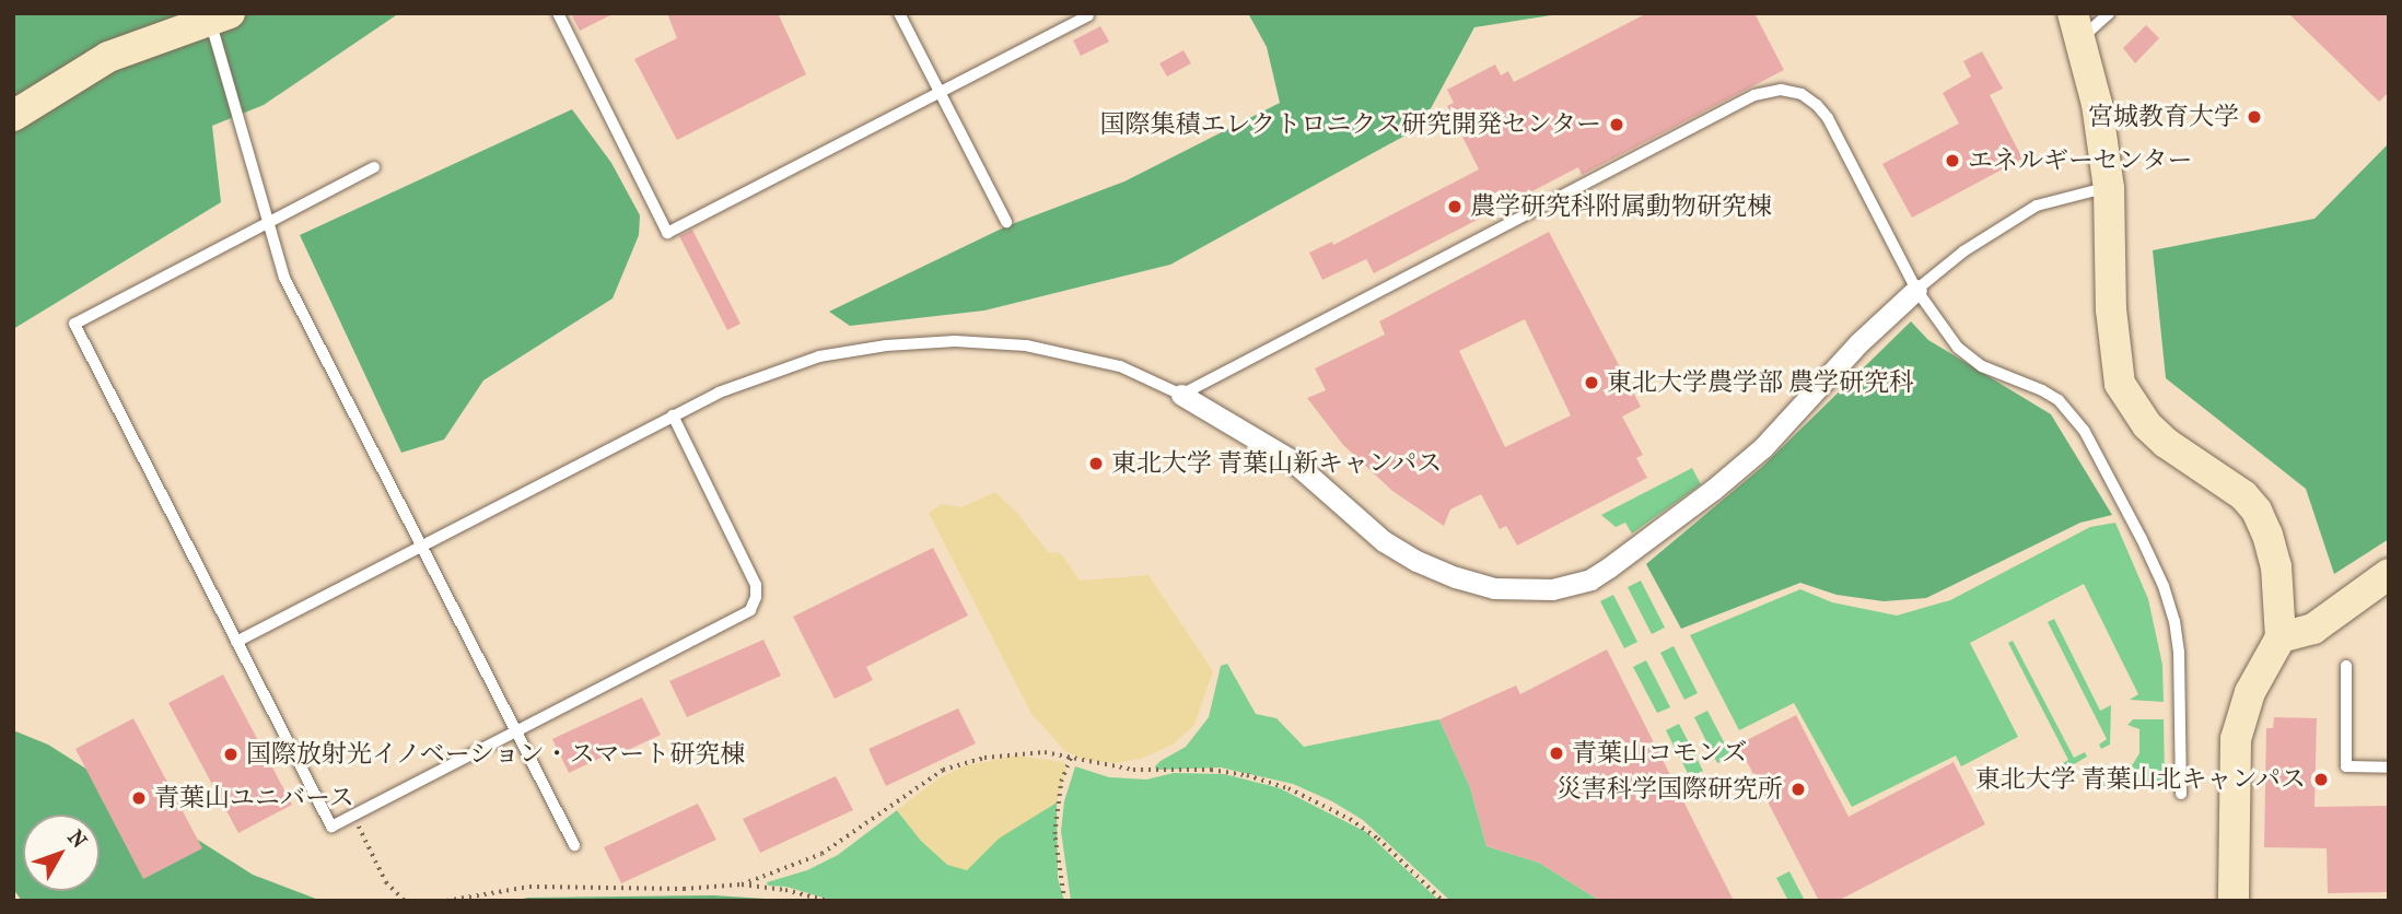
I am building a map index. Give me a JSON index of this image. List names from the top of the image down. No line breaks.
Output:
{"places":["宮城教育大学","国際集積エレクトロニクス研究開発センター","エネルギーセンター","農学研究科附属動物研究棟","東北大学農学部 農学研究科","東北大学 青葉山新キャンパス","青葉山コモンズ","国際放射光イノベーション・スマート研究棟","東北大学 青葉山北キャンパス","災害科学国際研究所","青葉山ユニバース"],"north":"top right"}
